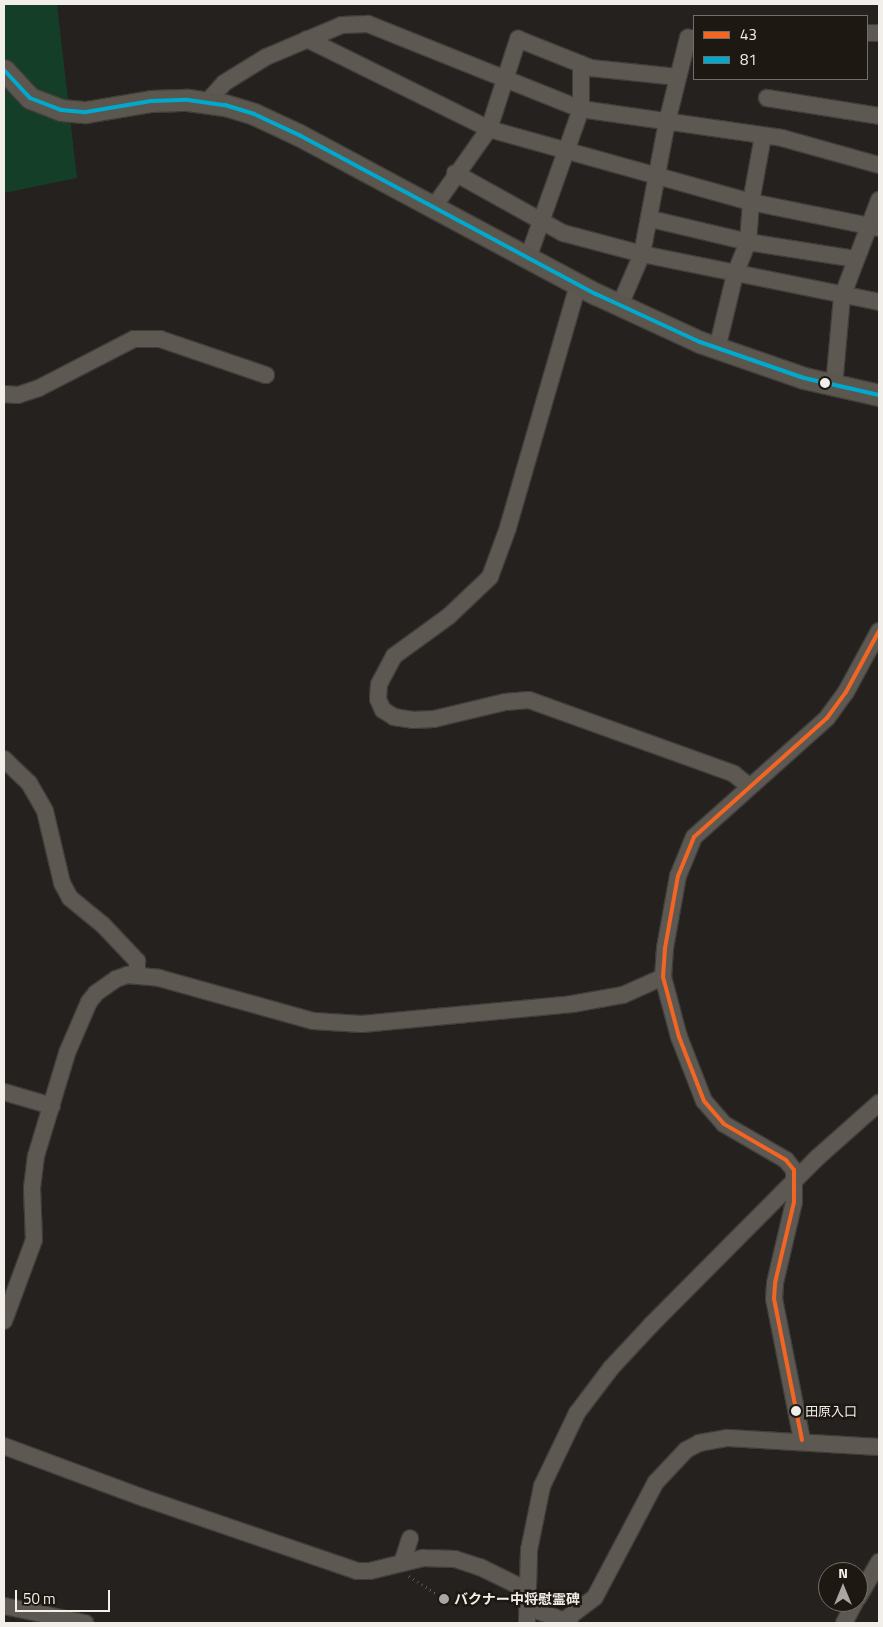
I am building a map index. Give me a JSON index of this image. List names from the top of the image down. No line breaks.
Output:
{"places":["田原入口","バクナー中将慰霊碑"],"lines":["transit line 81","transit line 43"],"legend":["43","81"],"scale_bar":"50 m","north":"top"}
